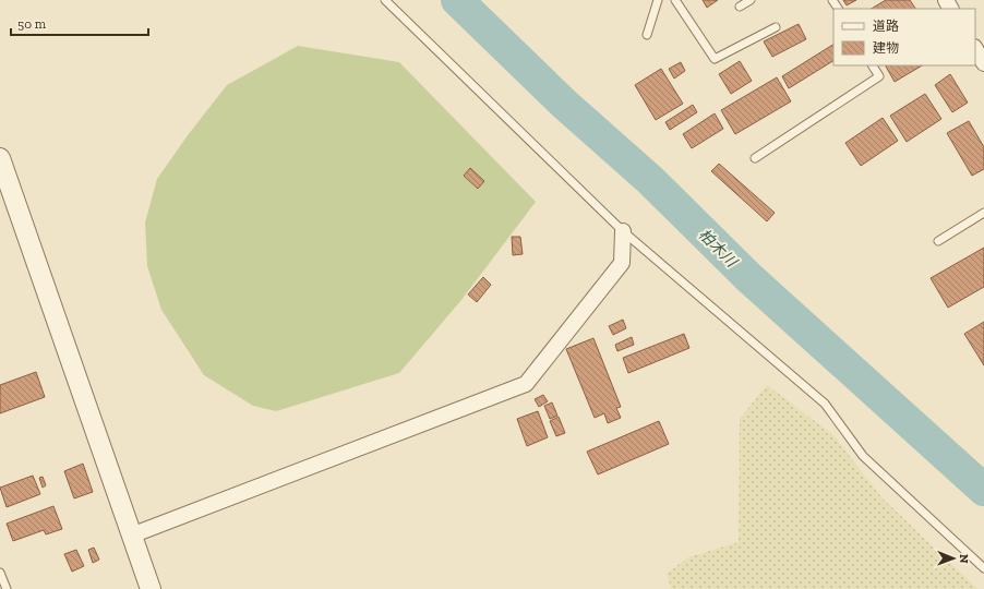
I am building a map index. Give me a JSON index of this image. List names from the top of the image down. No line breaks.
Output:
{"water":["柏木川"],"legend":["道路","建物"],"scale_bar":"50 m","north":"right"}
